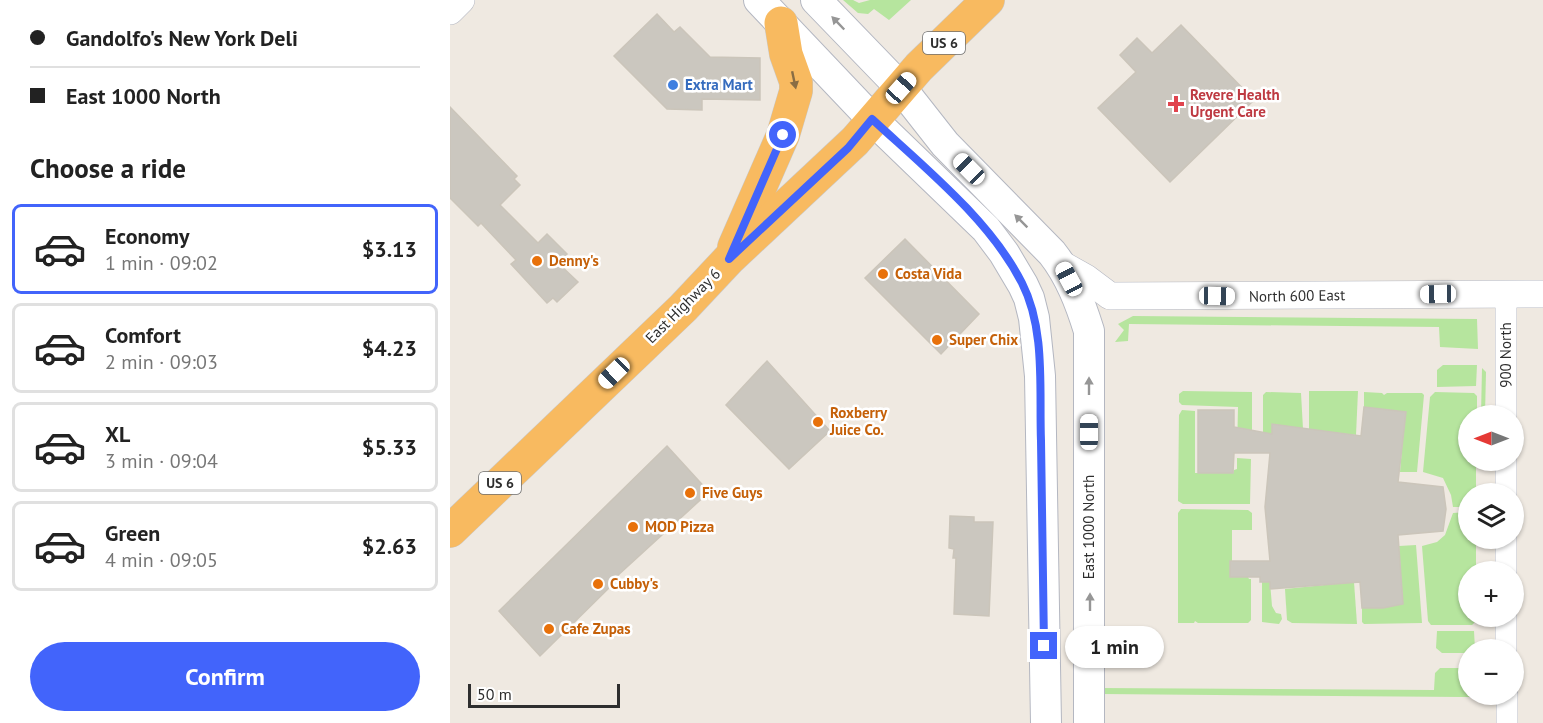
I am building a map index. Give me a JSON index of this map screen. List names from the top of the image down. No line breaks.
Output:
{"streets":{"highway":["US 6","East Highway 6"],"main road":["East 1000 North"],"street":["North 600 East","900 North"]},"crossings":[["North 600 East","900 North"],["East Highway 6","East 1000 North"]],"places":{"other":["Extra Mart","Denny's","Costa Vida","Super Chix","Roxberry Juice Co.","Five Guys","MOD Pizza","Cubby's","Cafe Zupas"],"health":["Revere Health Urgent Care"]},"scale_bar":"50 m","north":"left","page":{"banner":["Gandolfo's New York Deli","East 1000 North"],"heading":"Choose a ride","list":[{"name":"Economy","note":"1 min · 09:02","value":"$3.13"},{"name":"Comfort","note":"2 min · 09:03","value":"$4.23"},{"name":"XL","note":"3 min · 09:04","value":"$5.33"},{"name":"Green","note":"4 min · 09:05","value":"$2.63"}],"map_buttons":["+","−"],"bubble":"1 min","buttons":"Confirm","scale":"50 m"}}
